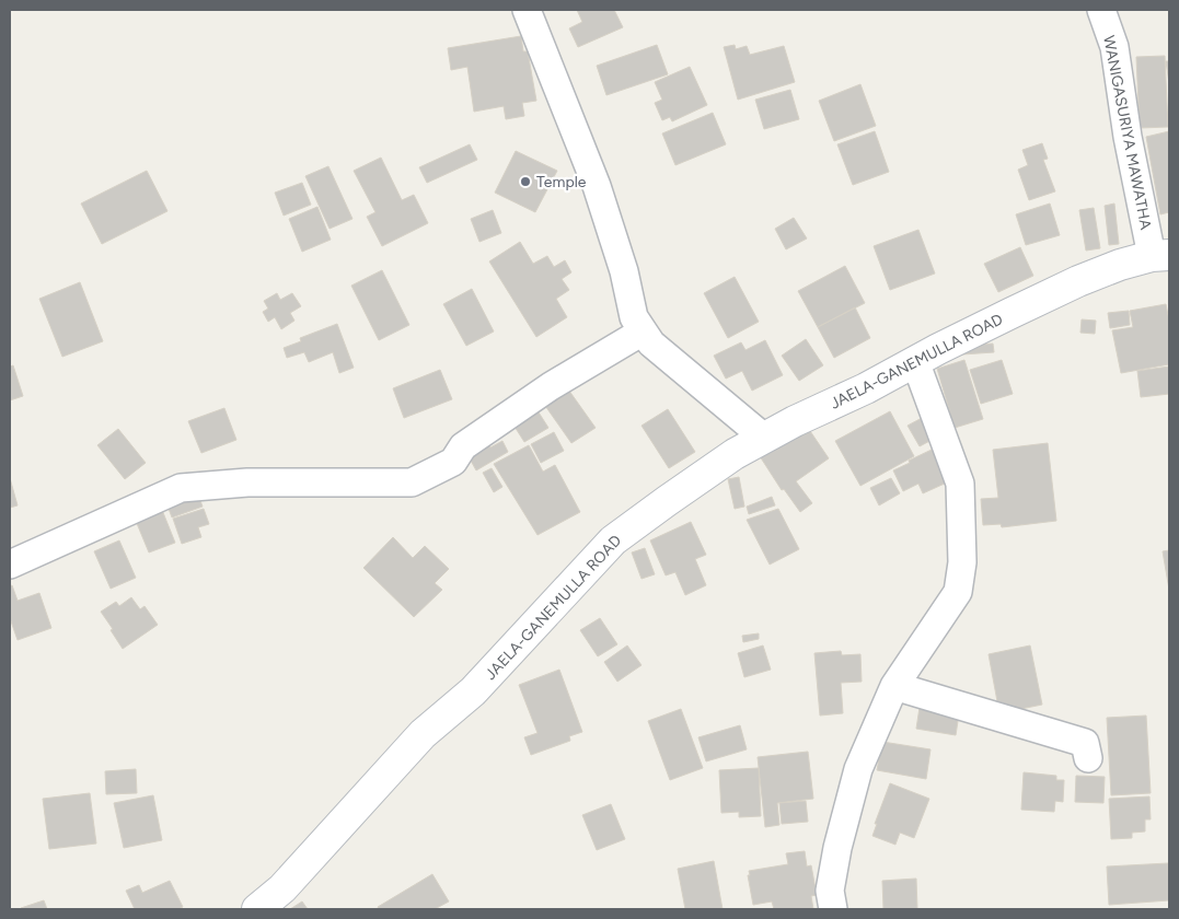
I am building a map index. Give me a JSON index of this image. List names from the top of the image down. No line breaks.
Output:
{"streets":{"main road":["JAELA-GANEMULLA ROAD"],"street":["WANIGASURIYA MAWATHA"]},"crossings":[["WANIGASURIYA MAWATHA","JAELA-GANEMULLA ROAD"]],"places":["Temple"]}
